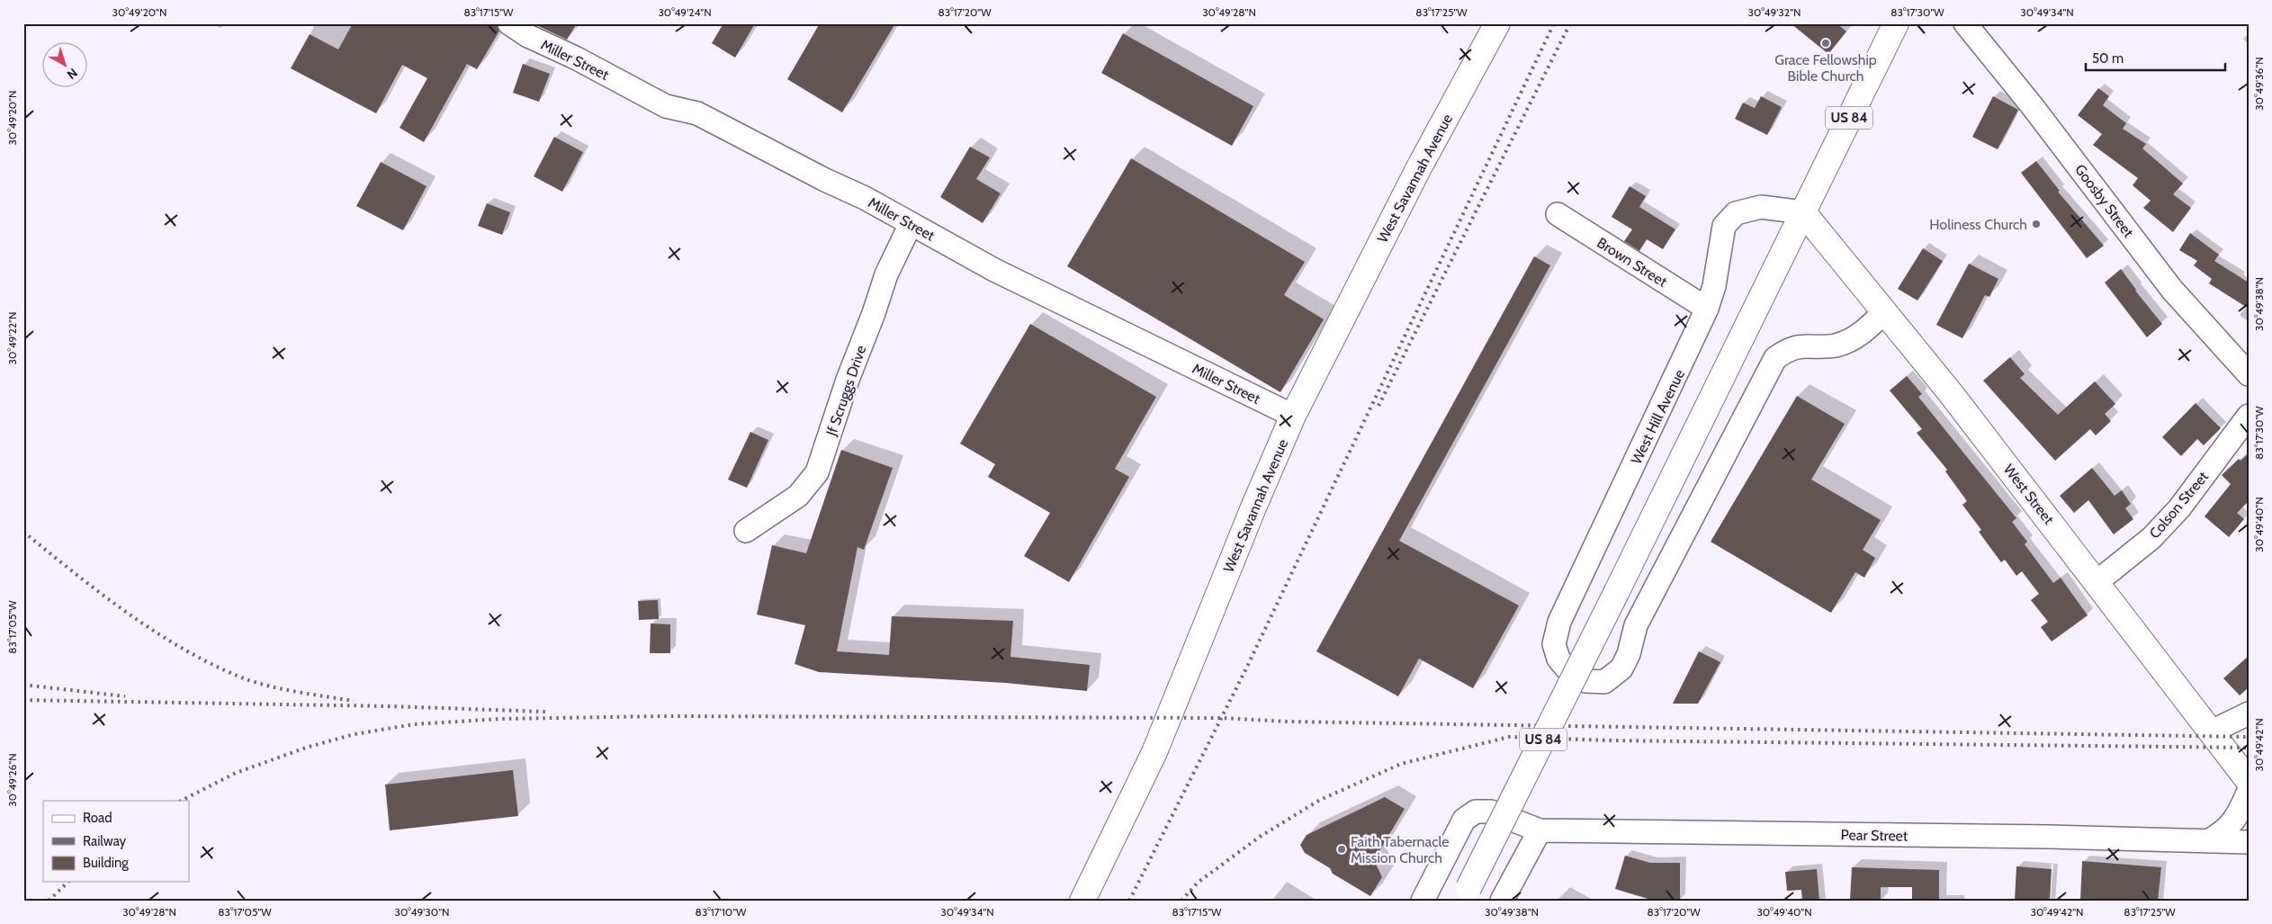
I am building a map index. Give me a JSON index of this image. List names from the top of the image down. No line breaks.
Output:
{"streets":{"main road":["US 84","West Savannah Avenue","West Street"],"street":["Miller Street","Goosby Street","Brown Street","Jf Scruggs Drive","West Hill Avenue","Colson Street","Pear Street"]},"crossings":[["Miller Street","West Savannah Avenue"],["Miller Street","Jf Scruggs Drive"],["US 84","West Hill Avenue"],["US 84","West Street"],["Brown Street","West Hill Avenue"],["West Hill Avenue","West Street"],["West Street","Colson Street"]],"places":["Grace Fellowship Bible Church","Holiness Church","Faith Tabernacle Mission Church"],"legend":["Road","Railway","Building"],"scale_bar":"50 m","north":"bottom right","coordinates":["30°49'20\"N","83°17'15\"W","30°49'24\"N","83°17'20\"W","30°49'28\"N","83°17'25\"W","30°49'32\"N","83°17'30\"W","30°49'34\"N","30°49'36\"N","30°49'38\"N","30°49'22\"N","30°49'40\"N","83°17'05\"W","30°49'42\"N","30°49'26\"N","30°49'30\"N","83°17'10\"W"]}
